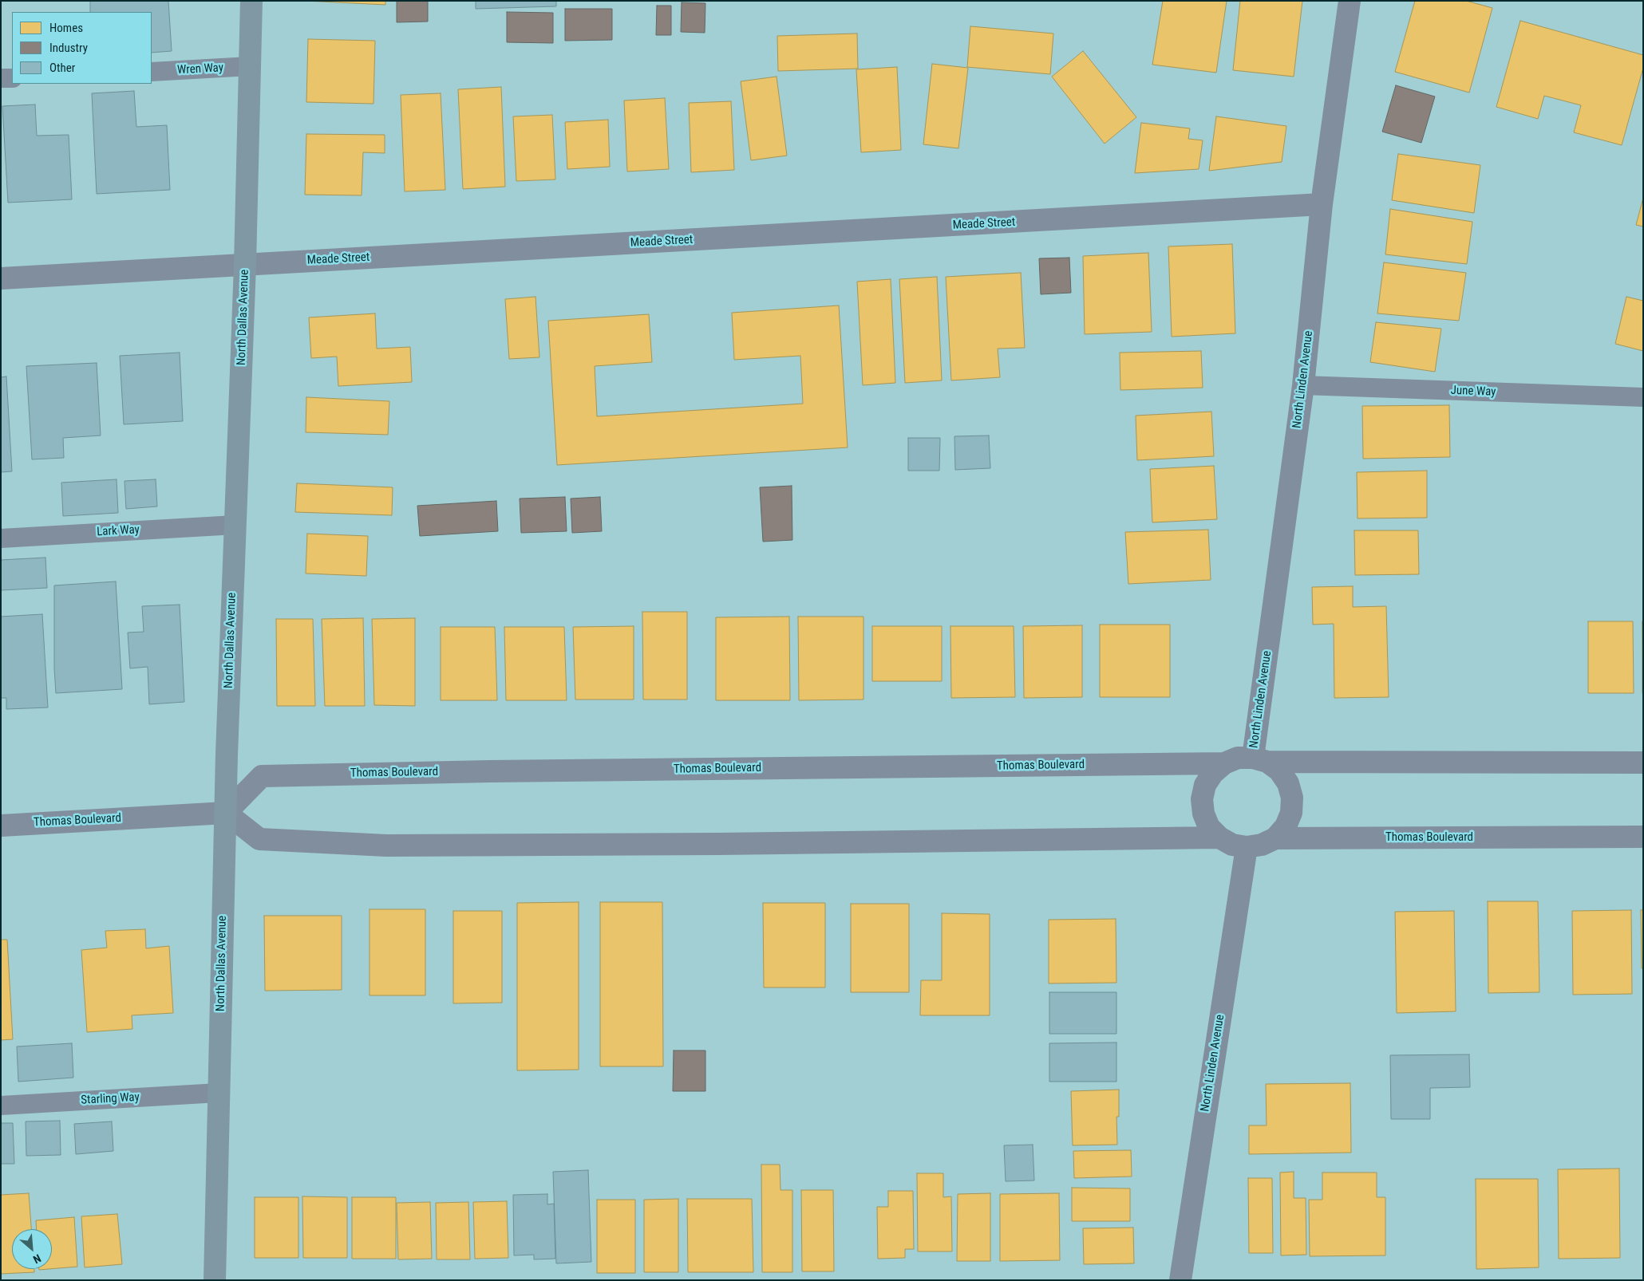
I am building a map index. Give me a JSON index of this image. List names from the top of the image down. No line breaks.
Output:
{"streets":{"main road":["North Dallas Avenue"],"street":["Meade Street","North Linden Avenue","Thomas Boulevard"],"lane":["Wren Way","June Way","Lark Way","Starling Way"]},"crossings":[["Wren Way","North Dallas Avenue"],["Meade Street","North Dallas Avenue"],["Meade Street","North Linden Avenue"],["North Dallas Avenue","Lark Way"],["North Dallas Avenue","Thomas Boulevard"],["North Dallas Avenue","Starling Way"],["North Linden Avenue","June Way"],["North Linden Avenue","Thomas Boulevard"]],"legend":["Homes","Industry","Other"],"north":"bottom right"}
